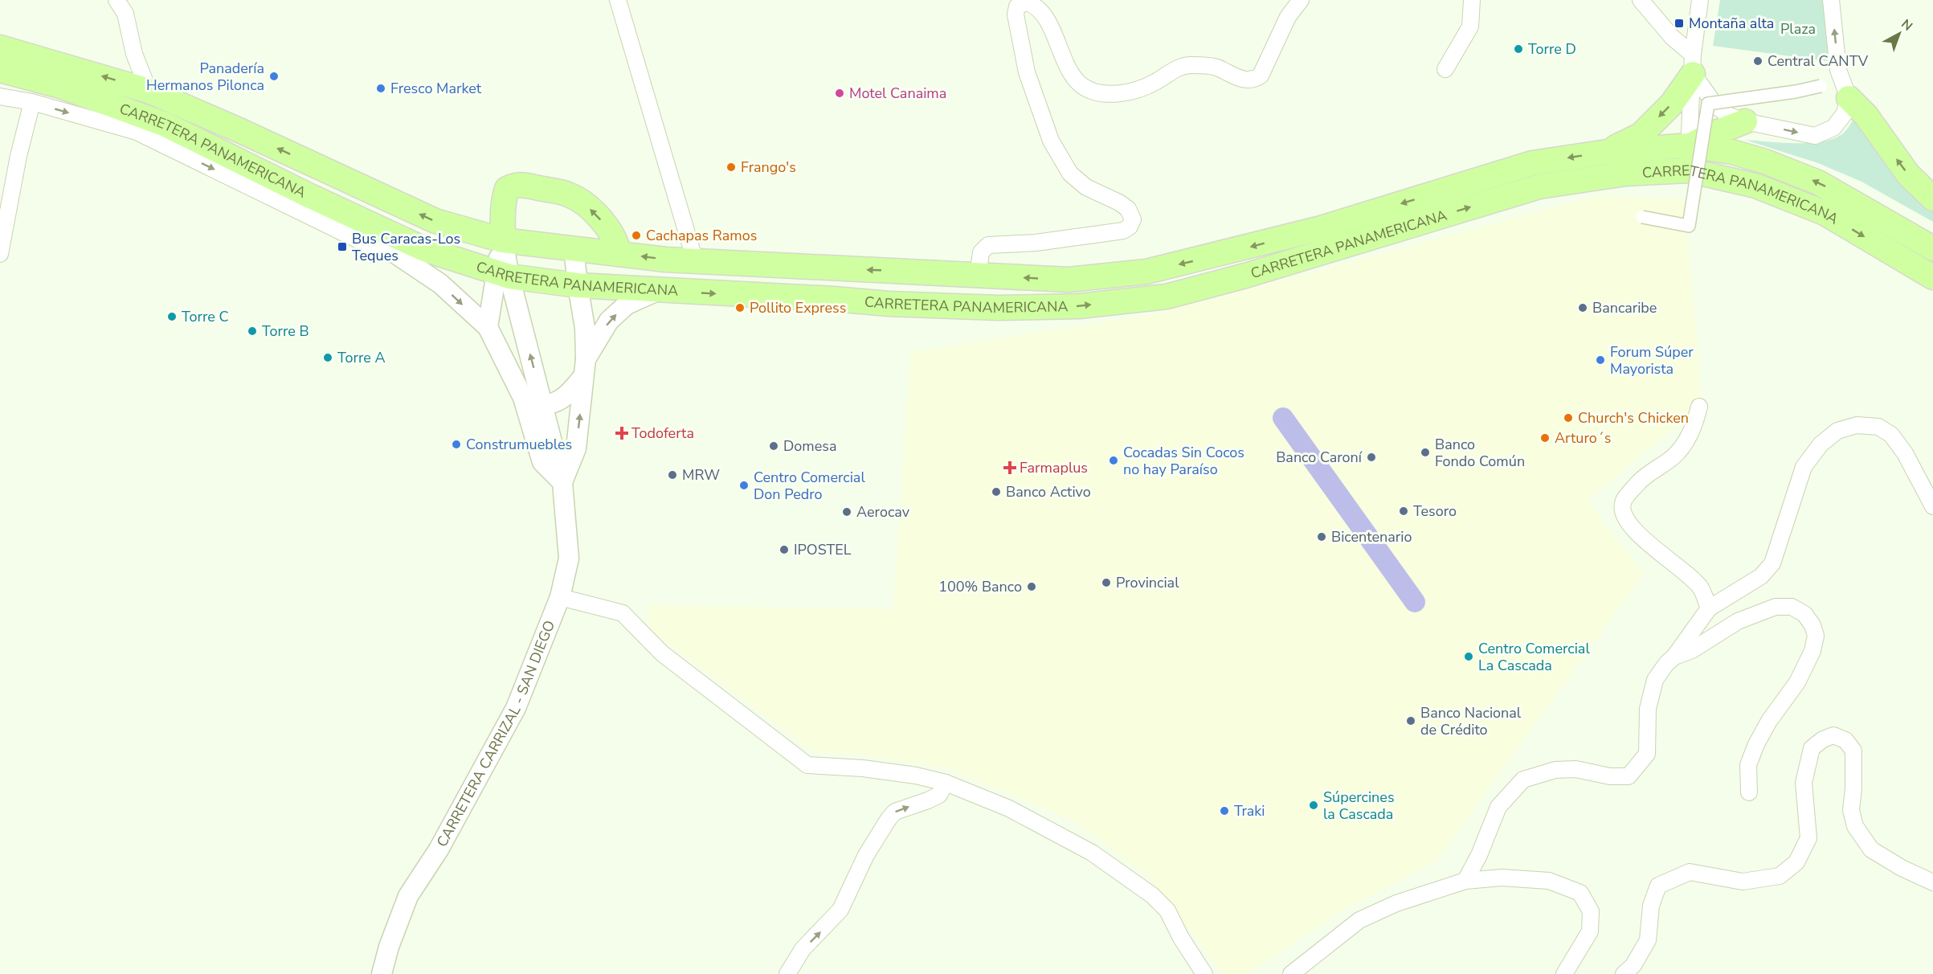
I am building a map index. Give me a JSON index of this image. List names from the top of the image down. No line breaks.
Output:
{"streets":{"main road":["CARRETERA PANAMERICANA"],"street":["CARRETERA CARRIZAL - SAN DIEGO"]},"crossings":[["CARRETERA PANAMERICANA","CARRETERA CARRIZAL - SAN DIEGO"]],"parks":["Plaza"],"places":{"transit":["Montaña alta","Bus Caracas-Los Teques"],"other":["Torre D","Central CANTV","Panadería Hermanos Pilonca","Fresco Market","Motel Canaima","Frango's","Cachapas Ramos","Pollito Express","Bancaribe","Torre C","Torre B","Torre A","Forum Súper Mayorista","Church's Chicken","Arturo´s","Construmuebles","Domesa","Banco Fondo Común","Banco Caroní","Cocadas Sin Cocos no hay Paraíso","MRW","Centro Comercial Don Pedro","Banco Activo","Tesoro","Aerocav","Bicentenario","IPOSTEL","Provincial","100% Banco","Centro Comercial La Cascada","Banco Nacional de Crédito","Súpercines la Cascada","Traki"],"health":["Todoferta","Farmaplus"]},"north":"top right"}
